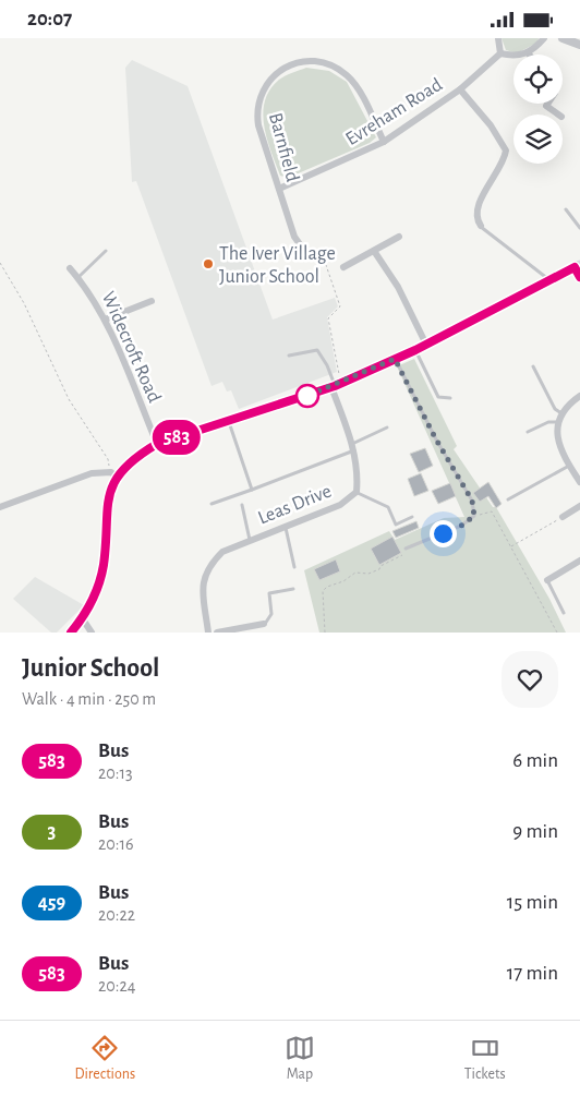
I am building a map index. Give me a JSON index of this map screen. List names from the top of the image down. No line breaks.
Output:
{"streets":{"street":["Evreham Road","Barnfield","Widecroft Road","Leas Drive"]},"crossings":[["Evreham Road","Barnfield"]],"places":["The Iver Village Junior School"],"lines":["bus line 583"],"page":{"status":"20:07","on_map":"583","heading":["Junior School","Walk · 4 min · 250 m"],"list":[{"mark":"583","name":"Bus","note":"20:13","value":"6 min"},{"mark":"3","name":"Bus","note":"20:16","value":"9 min"},{"mark":"459","name":"Bus","note":"20:22","value":"15 min"},{"mark":"583","name":"Bus","note":"20:24","value":"17 min"}],"tabs":["Directions","Map","Tickets"]}}
